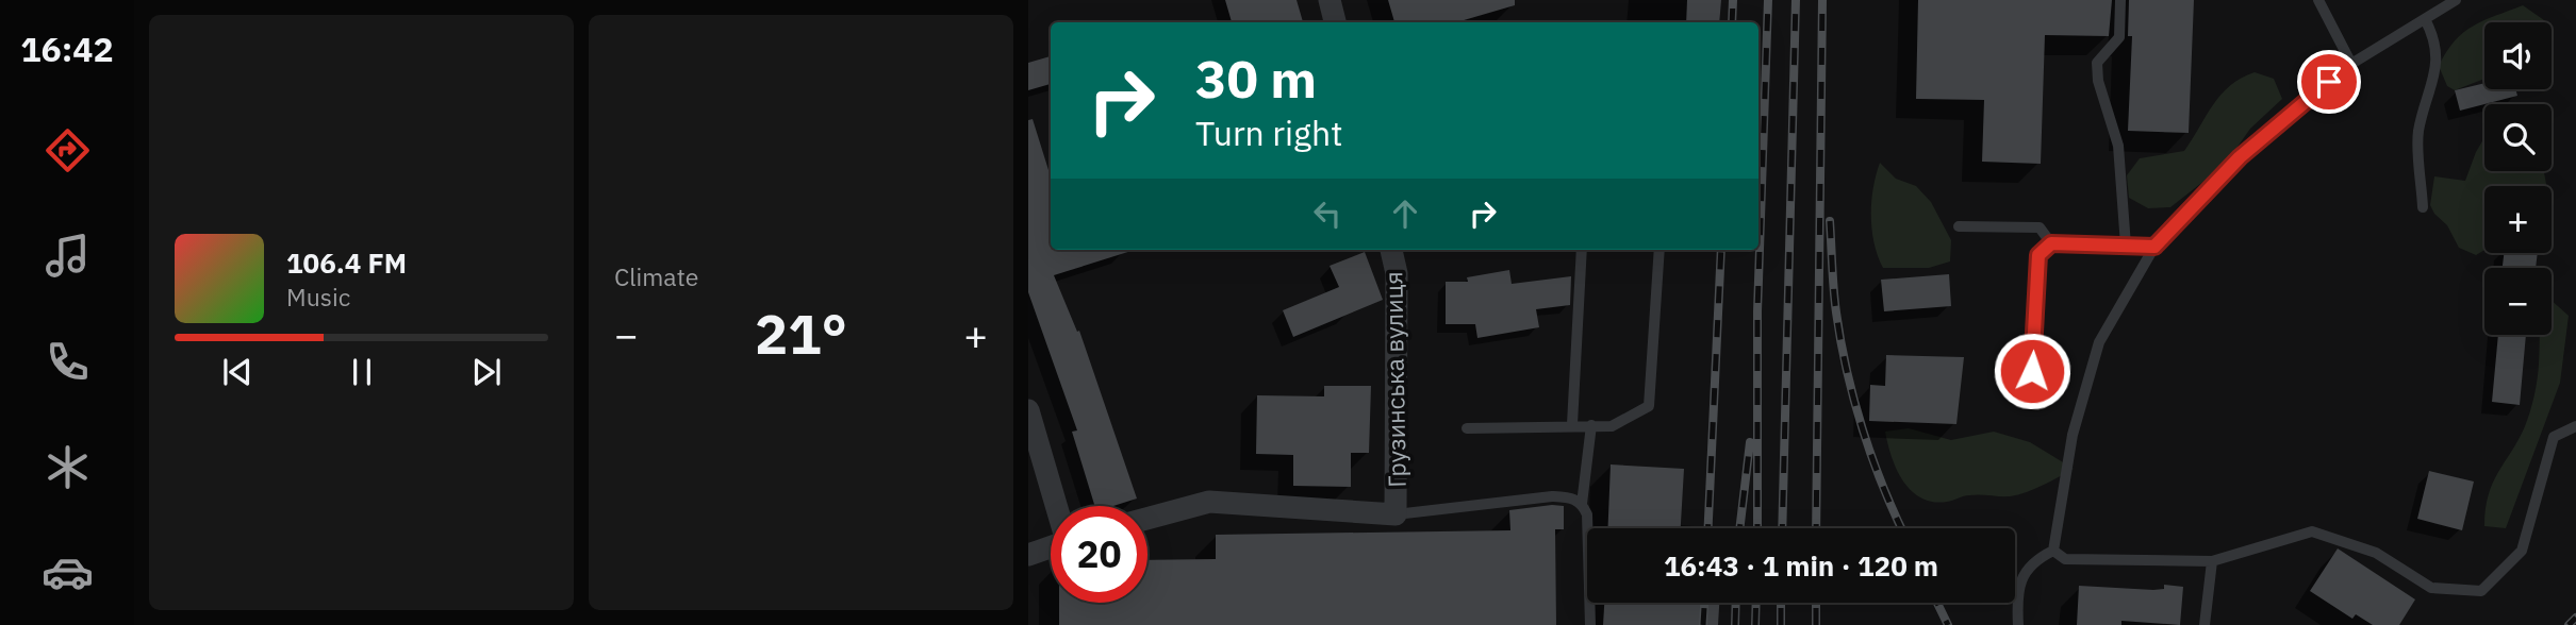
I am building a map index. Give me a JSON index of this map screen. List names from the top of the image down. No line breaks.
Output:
{"streets":{"street":["Грузинська вулиця"]},"page":{"tabs":"16:42","tile":"Climate","map_buttons":["+","−"],"turn":["30 m","Turn right"],"song":["106.4 FM","Music"],"heat":["−","21°","+"],"limit":"20","trip":"16:43 · 1 min · 120 m"}}
